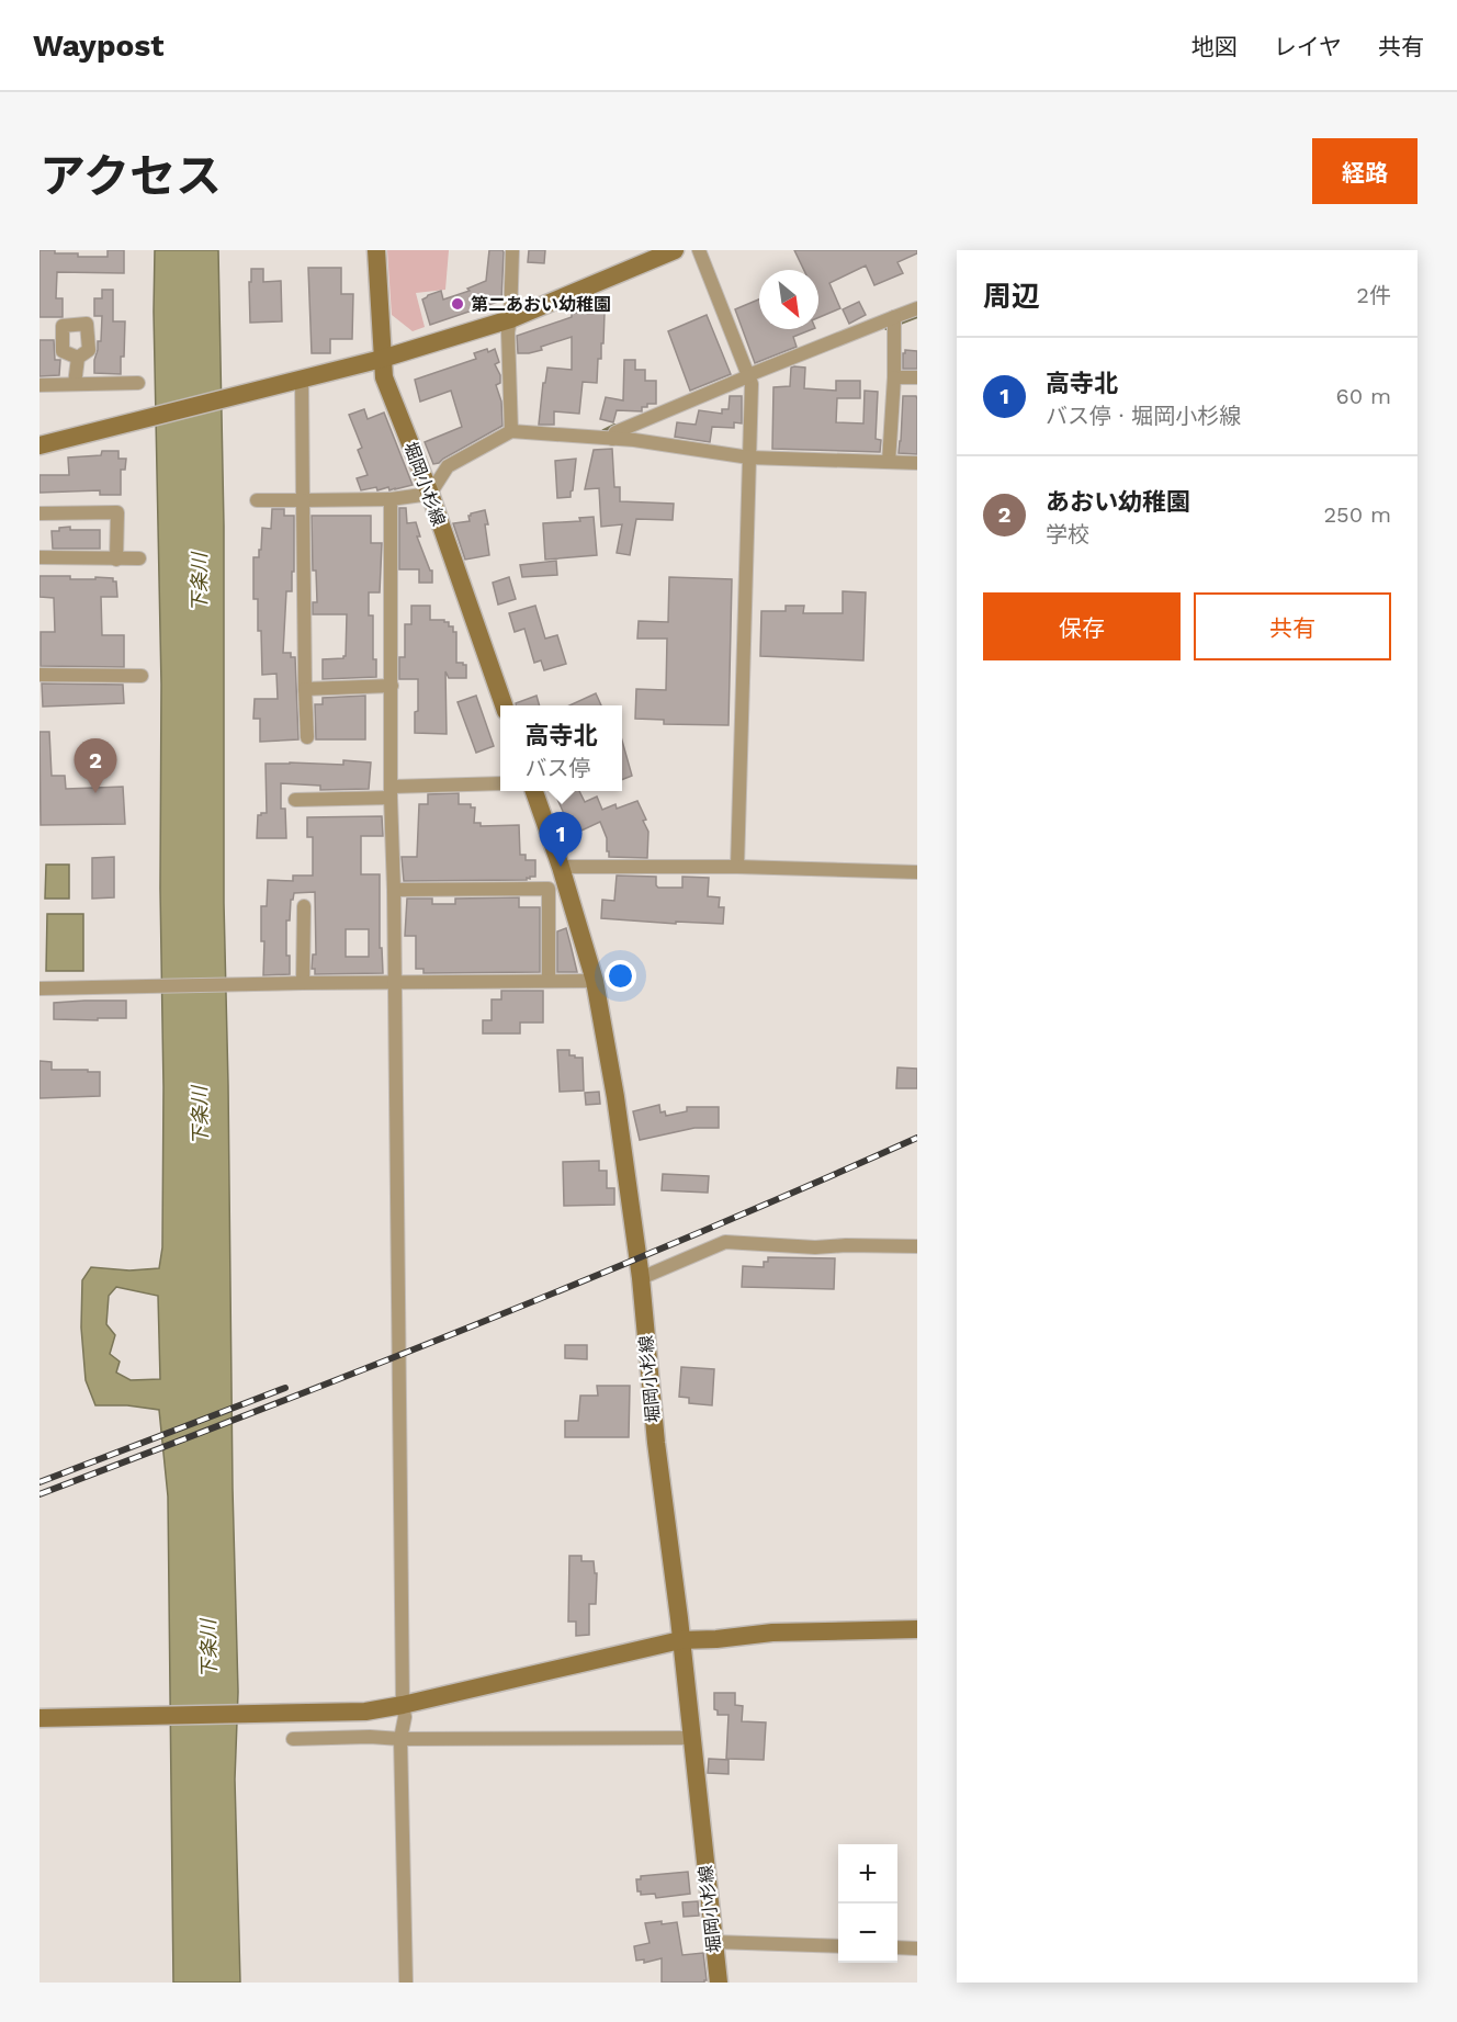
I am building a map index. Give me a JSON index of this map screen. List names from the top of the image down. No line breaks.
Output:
{"streets":{"main road":["堀岡小杉線"]},"water":["下条川"],"places":["第二あおい幼稚園"],"north":"bottom right","page":{"header":"Waypost","nav":["地図","レイヤ","共有"],"title":"アクセス","buttons":["経路",["保存","共有"]],"heading":["周辺","2件"],"list":[{"mark":"1","name":"高寺北","note":"バス停 · 堀岡小杉線","value":"60 m"},{"mark":"2","name":"あおい幼稚園","note":"学校","value":"250 m"}],"popup":["高寺北","バス停"],"pins":["2","1"],"map_buttons":["+","−"]}}
